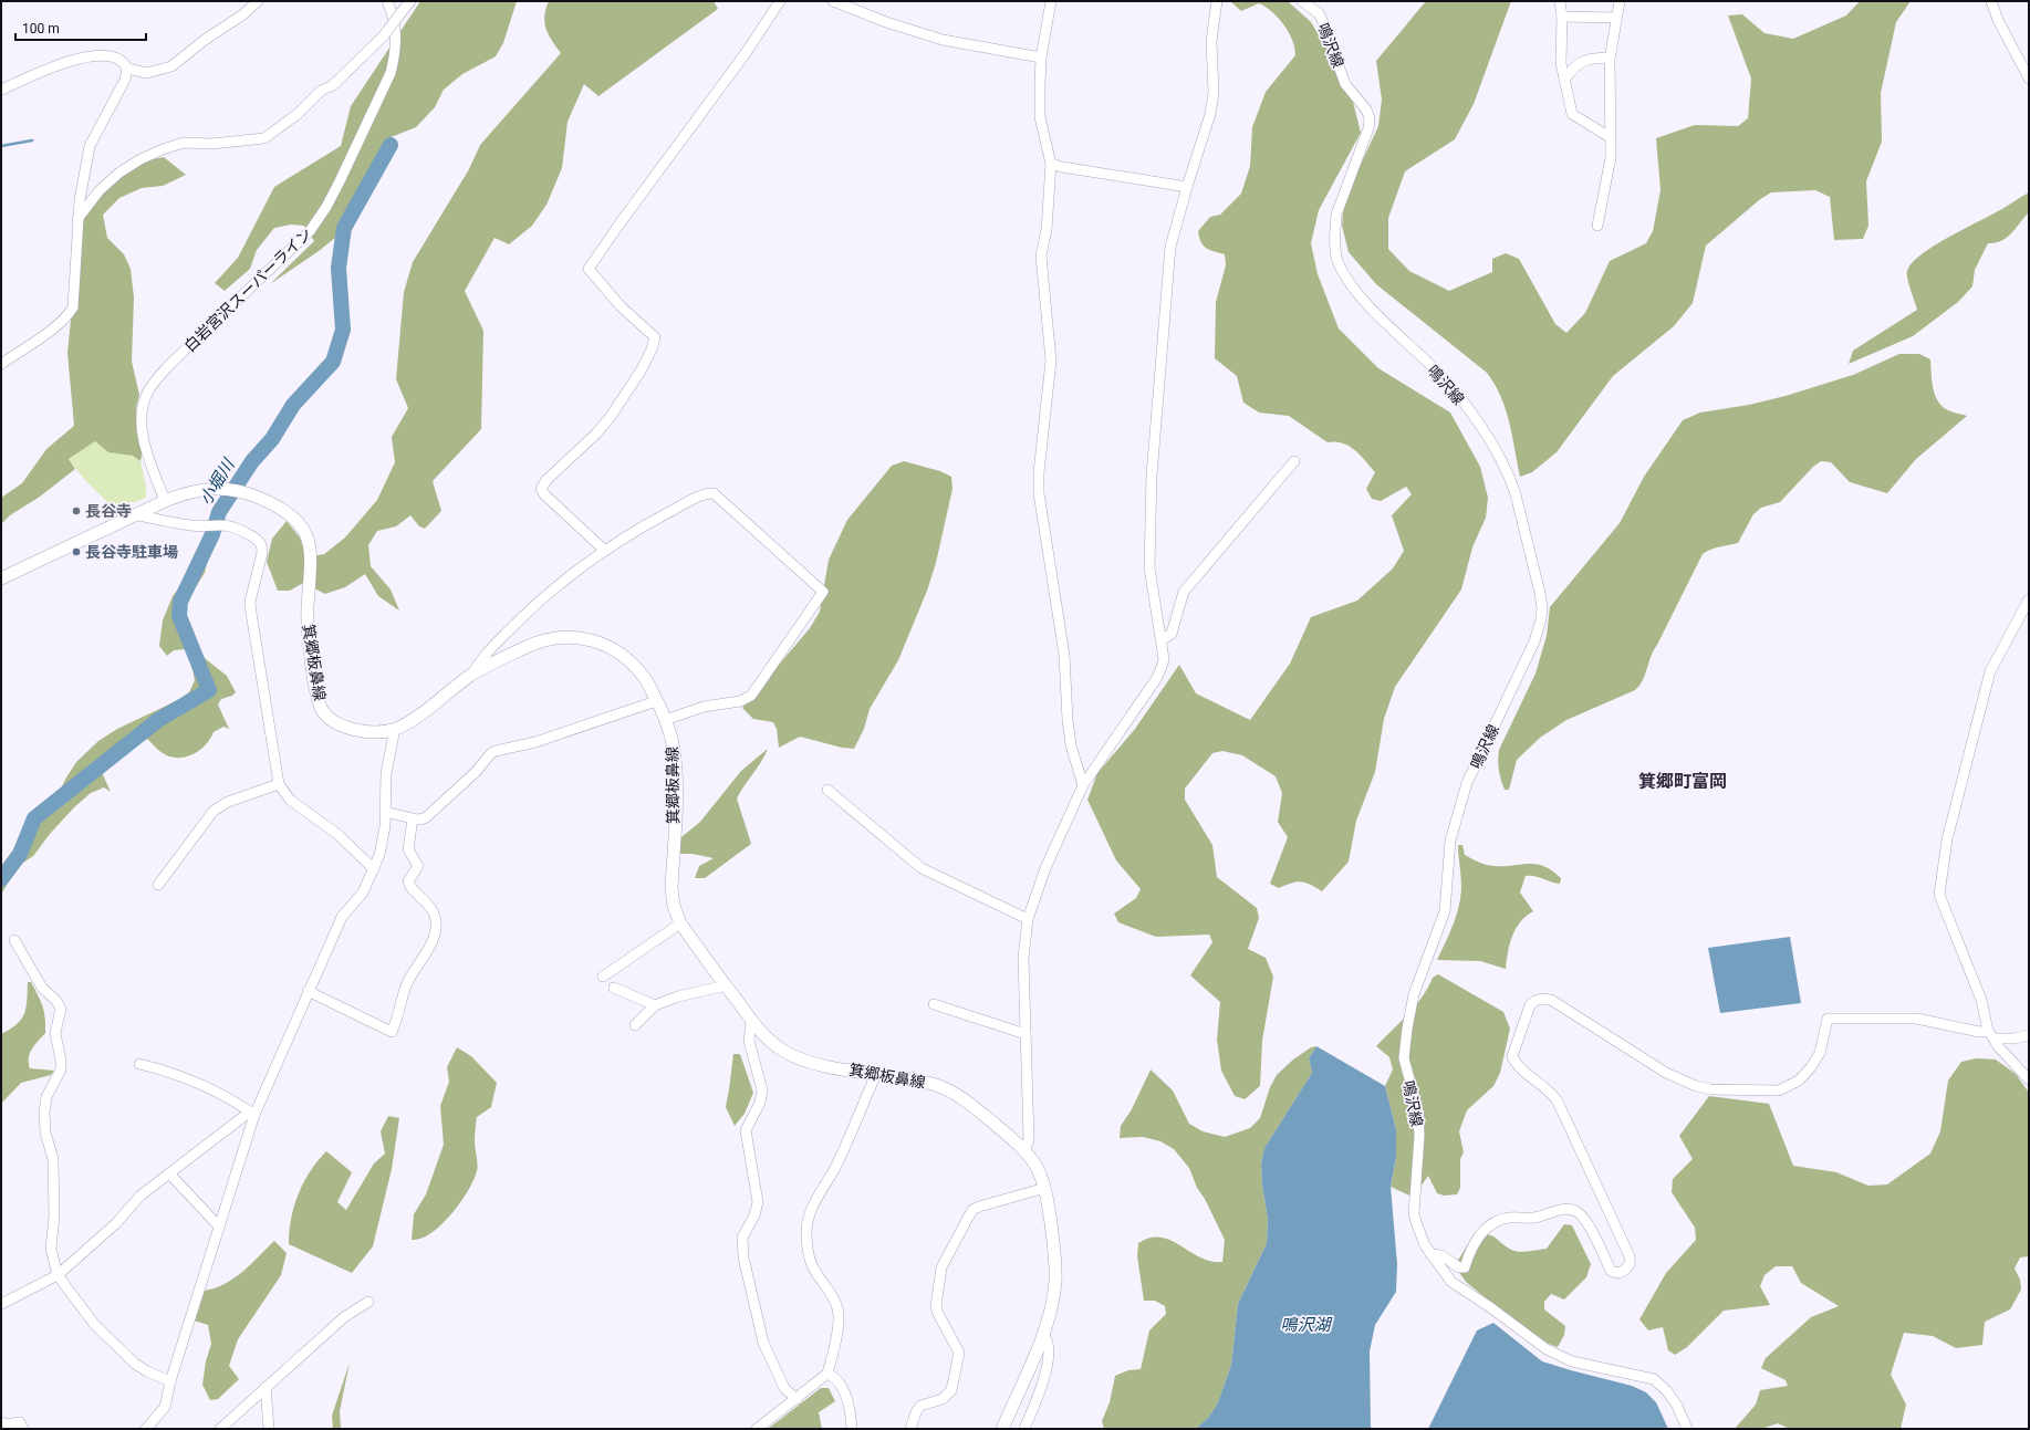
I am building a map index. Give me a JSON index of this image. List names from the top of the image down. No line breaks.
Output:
{"streets":{"main road":["箕郷板鼻線"],"street":["鳴沢線","白岩宮沢スーパーライン"]},"crossings":[["白岩宮沢スーパーライン","箕郷板鼻線"]],"districts":["箕郷町富岡"],"water":["小堀川","鳴沢湖"],"places":["長谷寺","長谷寺駐車場"],"scale_bar":"100 m"}
